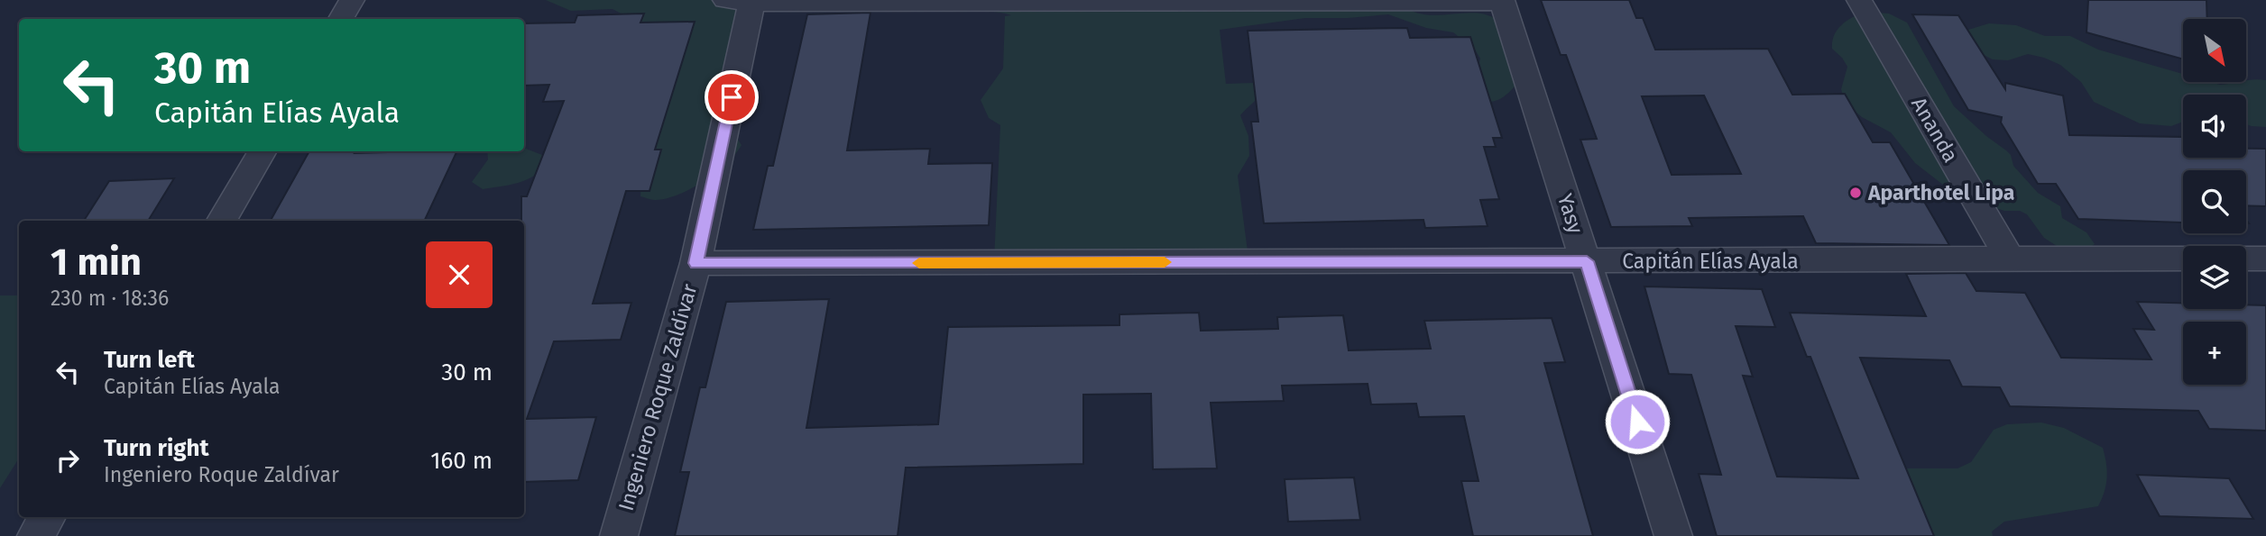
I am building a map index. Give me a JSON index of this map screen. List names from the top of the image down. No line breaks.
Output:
{"streets":{"street":["Ananda","Yasy","Capitán Elías Ayala","Ingeniero Roque Zaldívar"]},"crossings":[["Ananda","Capitán Elías Ayala"],["Yasy","Capitán Elías Ayala"],["Capitán Elías Ayala","Ingeniero Roque Zaldívar"]],"places":["Aparthotel Lipa"],"north":"bottom right","page":{"map_buttons":"+","turn":["30 m","Capitán Elías Ayala"],"heading":["1 min","230 m · 18:36"],"list":[{"name":"Turn left","note":"Capitán Elías Ayala","value":"30 m"},{"name":"Turn right","note":"Ingeniero Roque Zaldívar","value":"160 m"}]}}
